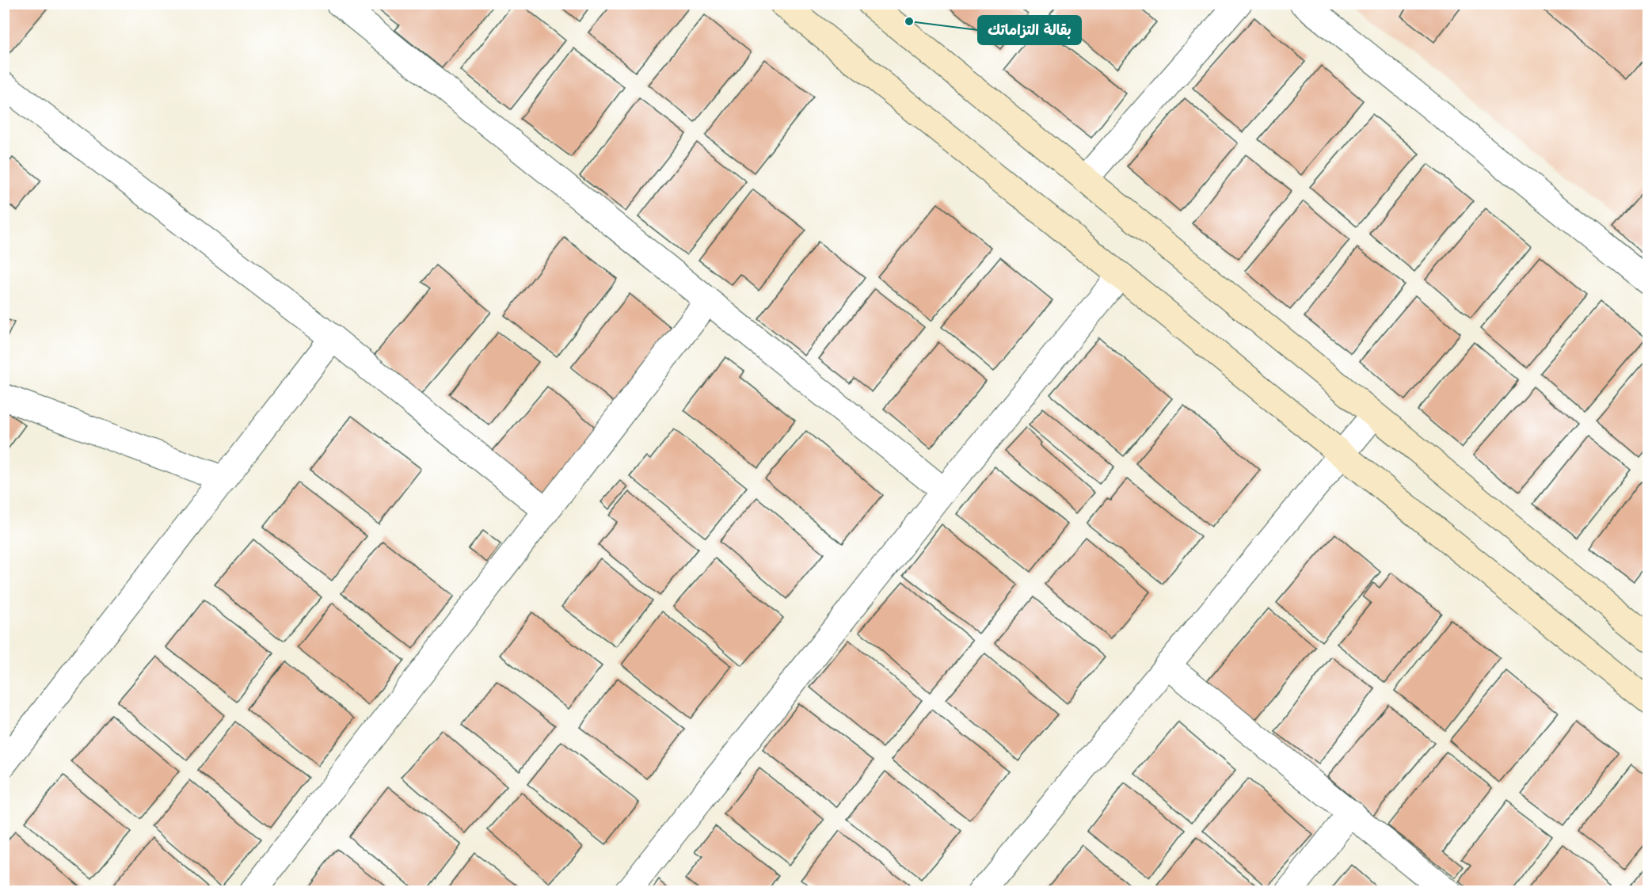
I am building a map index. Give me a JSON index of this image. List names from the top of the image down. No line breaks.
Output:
{"places":["بقالة التزاماتك"]}
